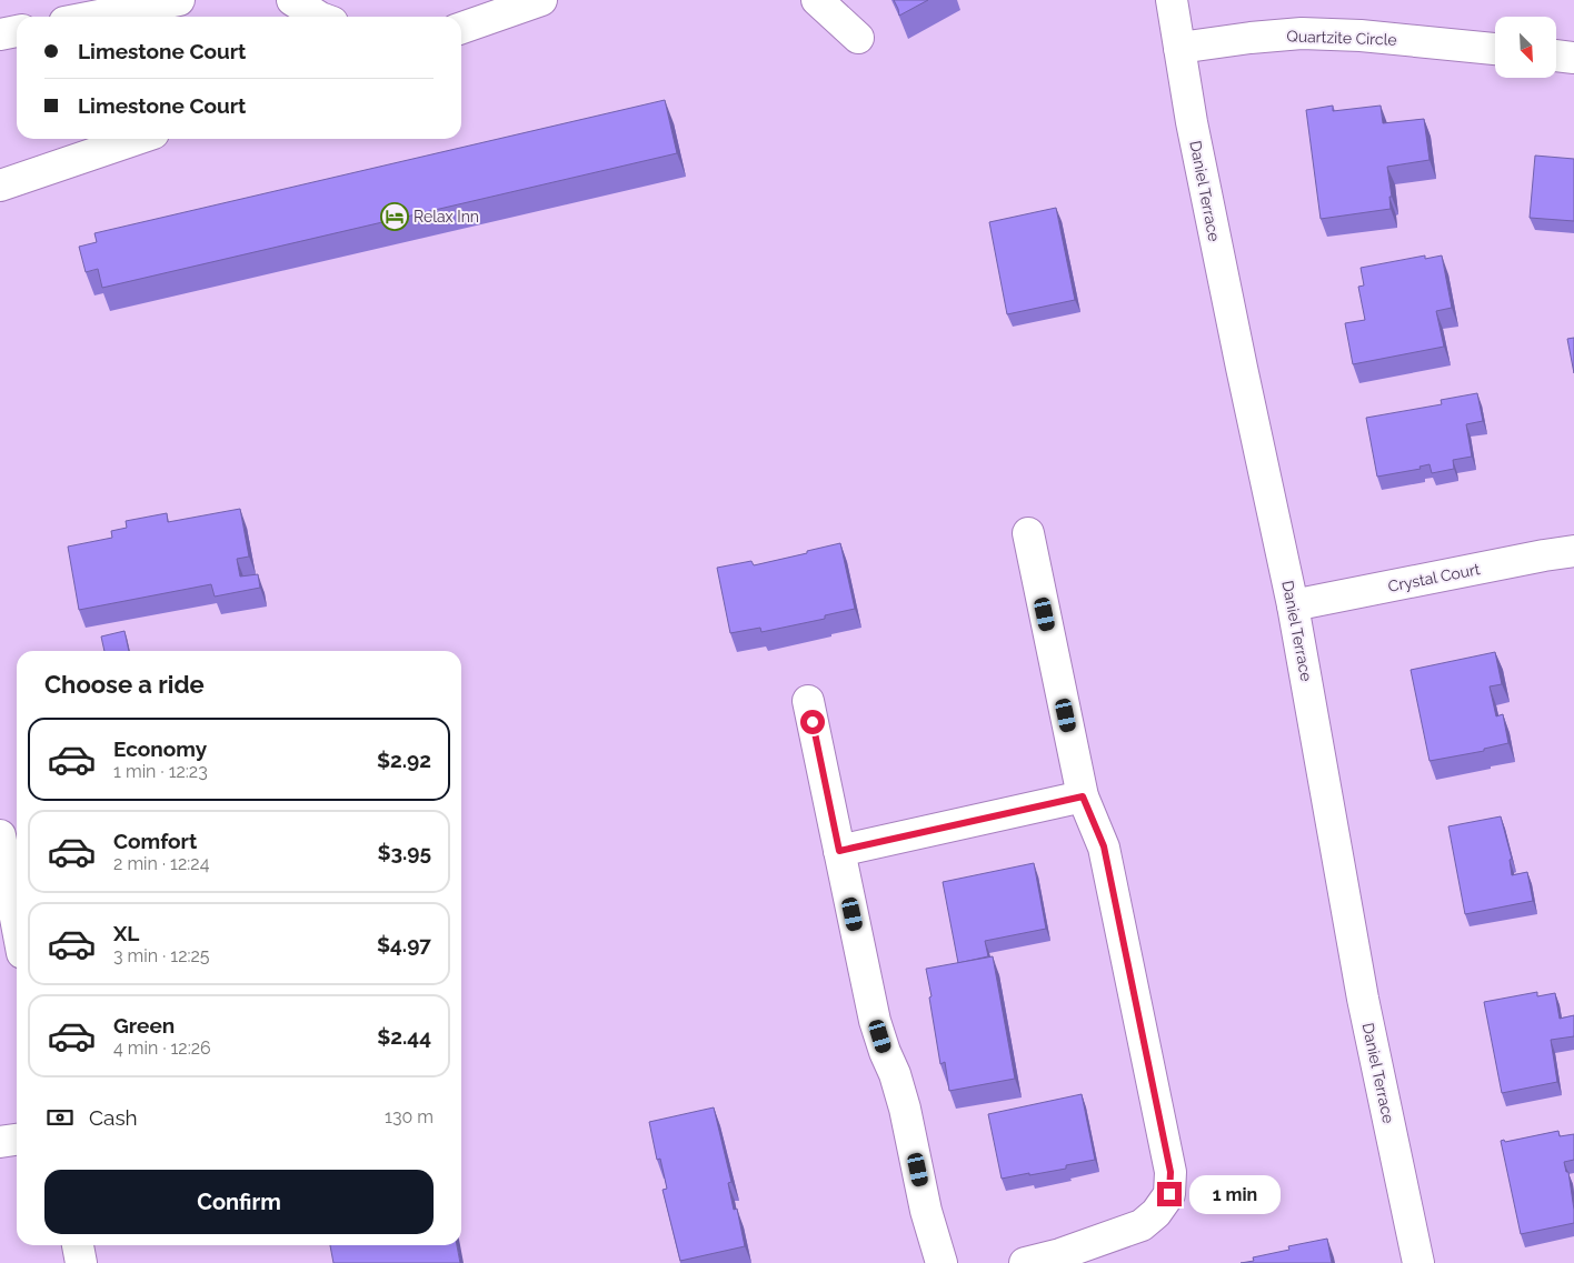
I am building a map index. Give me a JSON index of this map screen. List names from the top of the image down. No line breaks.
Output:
{"streets":{"street":["Quartzite Circle","Daniel Terrace","Crystal Court"]},"crossings":[["Quartzite Circle","Daniel Terrace"],["Daniel Terrace","Crystal Court"]],"places":{"hotel":["Relax Inn"]},"north":"bottom right","page":{"banner":["Limestone Court","Limestone Court"],"heading":"Choose a ride","list":[{"name":"Economy","note":"1 min · 12:23","value":"$2.92"},{"name":"Comfort","note":"2 min · 12:24","value":"$3.95"},{"name":"XL","note":"3 min · 12:25","value":"$4.97"},{"name":"Green","note":"4 min · 12:26","value":"$2.44"}],"pay":["Cash","130 m"],"buttons":"Confirm","bubble":"1 min"}}
